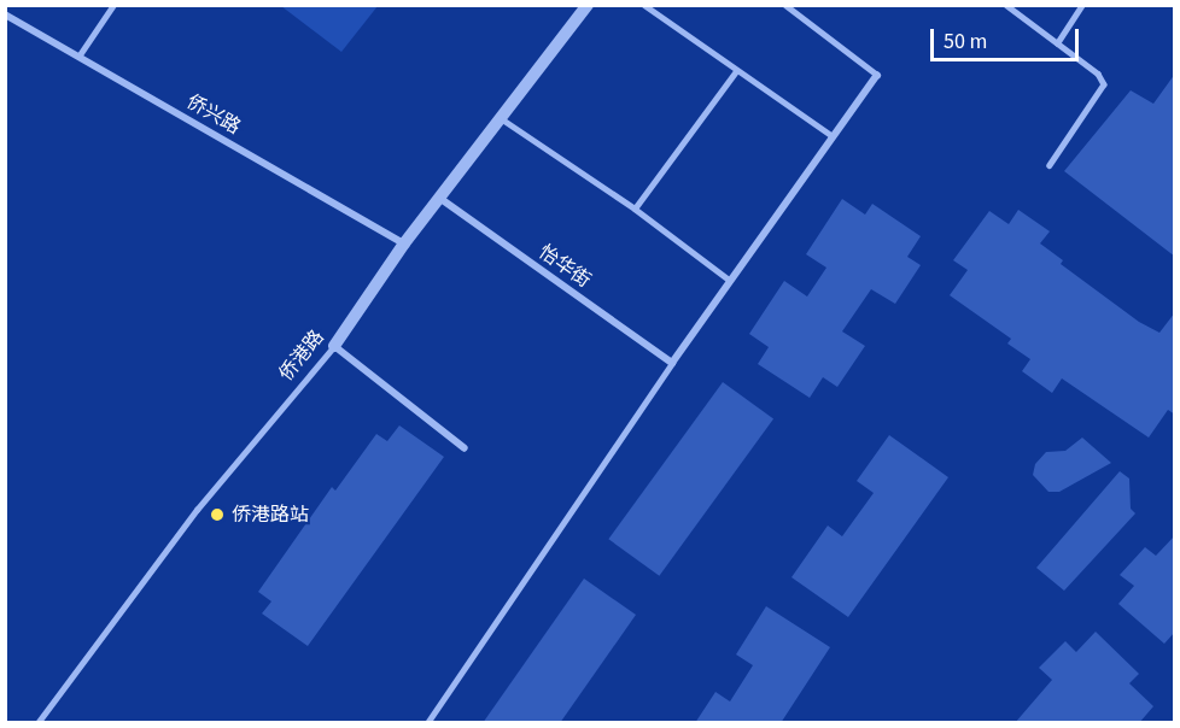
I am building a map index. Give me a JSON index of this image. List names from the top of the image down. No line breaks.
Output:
{"streets":{"street":["侨兴路","怡华街","侨港路"]},"crossings":[["侨兴路","侨港路"],["怡华街","侨港路"]],"places":["侨港路站"],"scale_bar":"50 m"}
